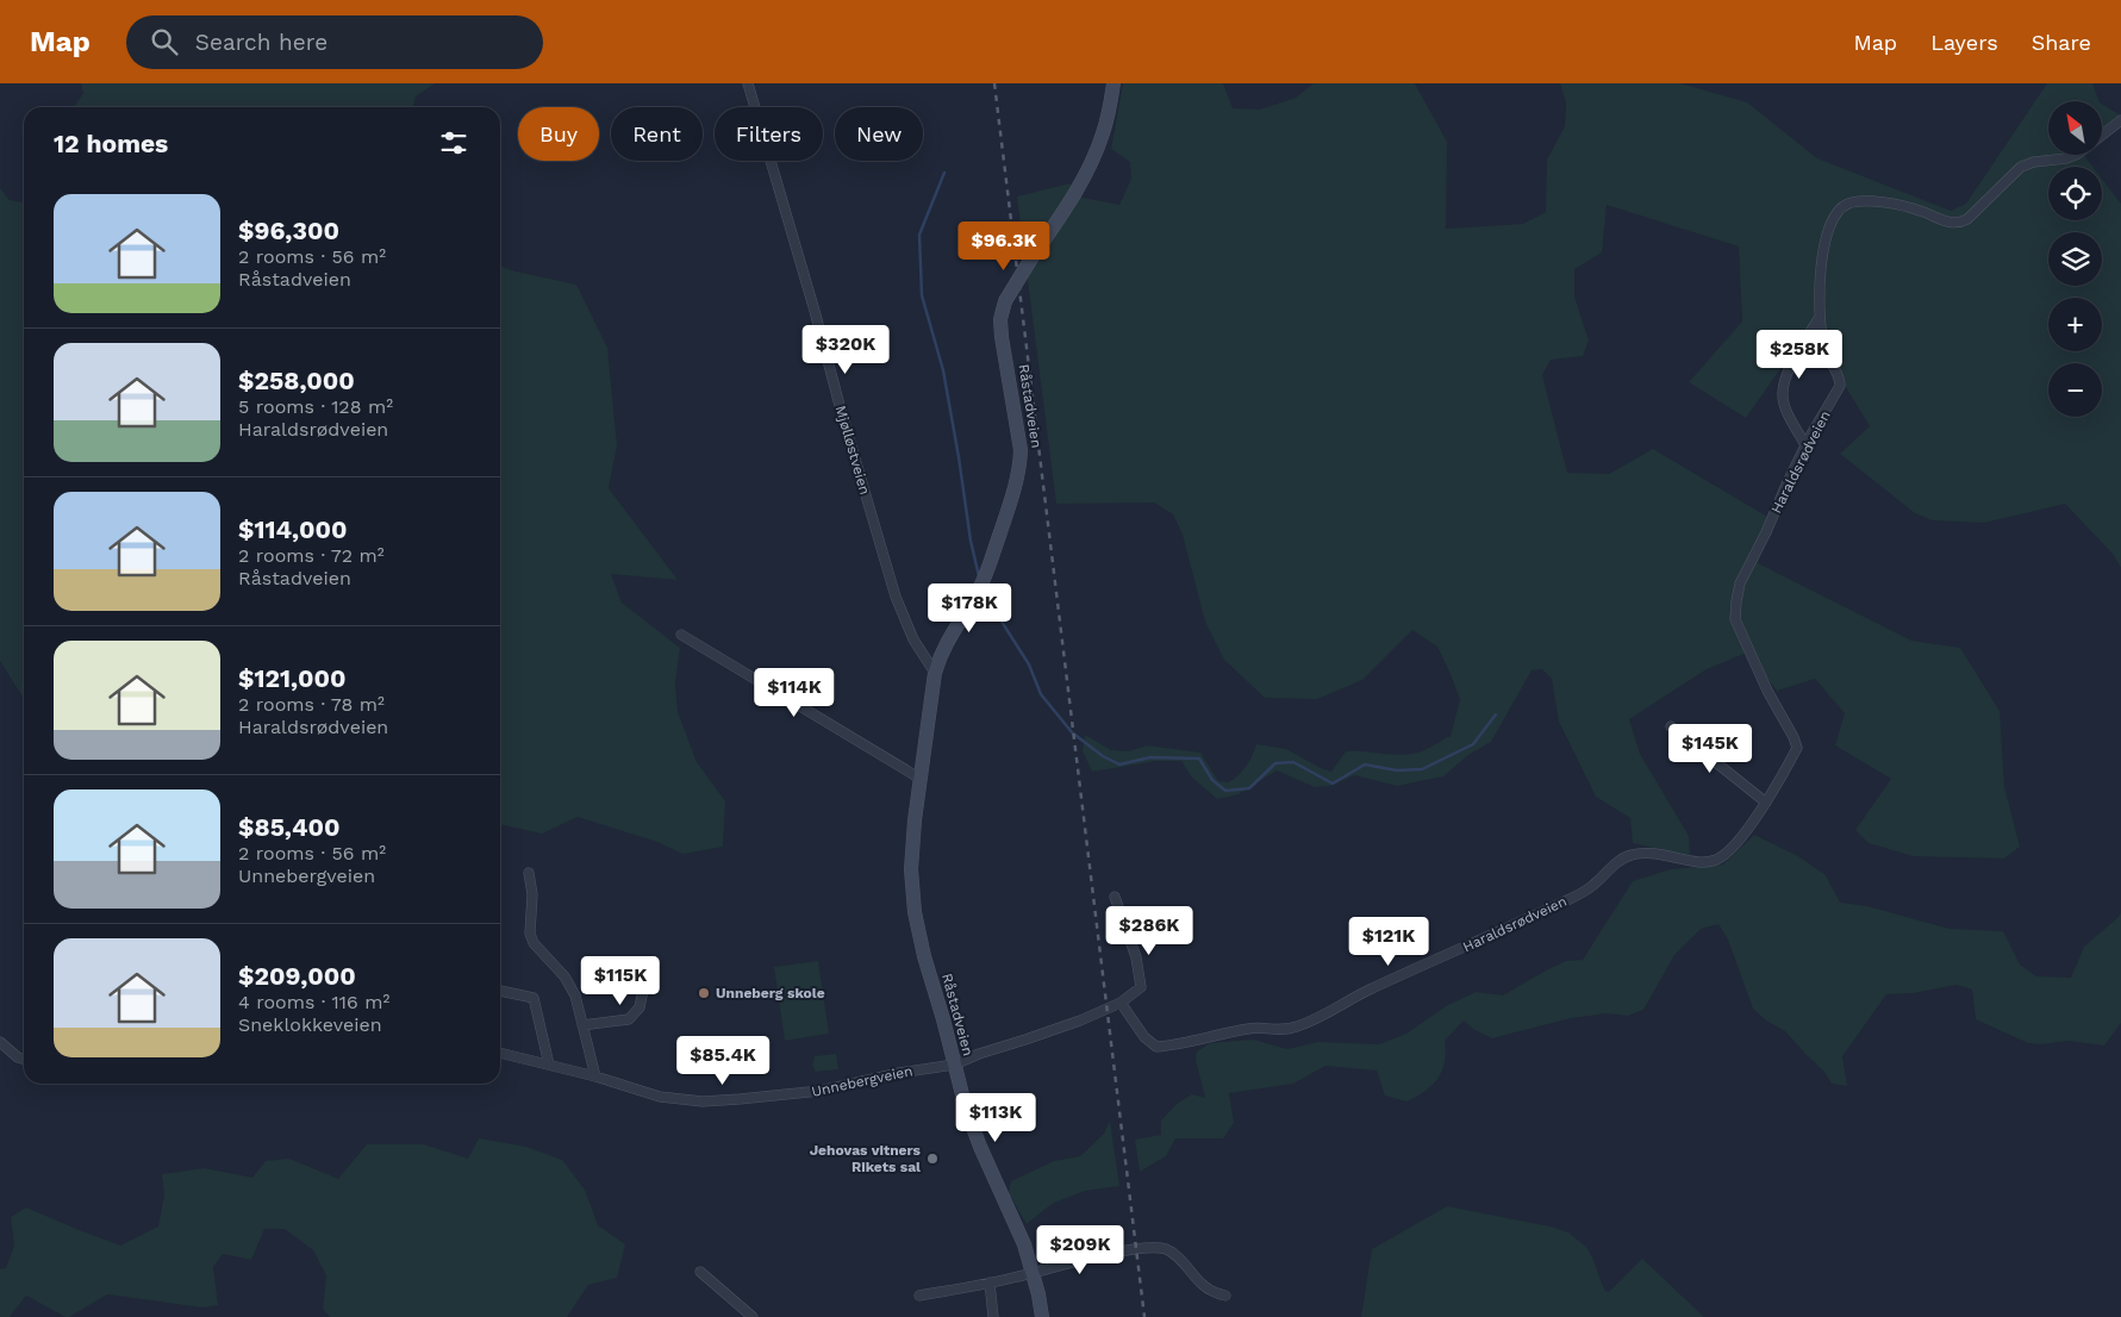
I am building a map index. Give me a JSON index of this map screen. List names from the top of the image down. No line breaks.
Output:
{"streets":{"main road":["Råstadveien"],"street":["Mjølløstveien","Haraldsrødveien","Unnebergveien"]},"crossings":[["Råstadveien","Mjølløstveien"],["Råstadveien","Unnebergveien"]],"places":["Unneberg skole","Jehovas vitners Rikets sal"],"north":"top left","page":{"header":"Map","search":"Search here","nav":["Map","Layers","Share"],"map_buttons":["+","−"],"chip":["Buy","Rent","Filters","New"],"heading":"12 homes","list":[{"name":"$96,300","note":"2 rooms · 56 m² · Råstadveien"},{"name":"$258,000","note":"5 rooms · 128 m² · Haraldsrødveien"},{"name":"$114,000","note":"2 rooms · 72 m² · Råstadveien"},{"name":"$121,000","note":"2 rooms · 78 m² · Haraldsrødveien"},{"name":"$85,400","note":"2 rooms · 56 m² · Unnebergveien"},{"name":"$209,000","note":"4 rooms · 116 m² · Sneklokkeveien"}],"price":["$96.3K","$320K","$258K","$178K","$114K","$145K","$286K","$121K","$115K","$85.4K","$113K","$209K"]}}
